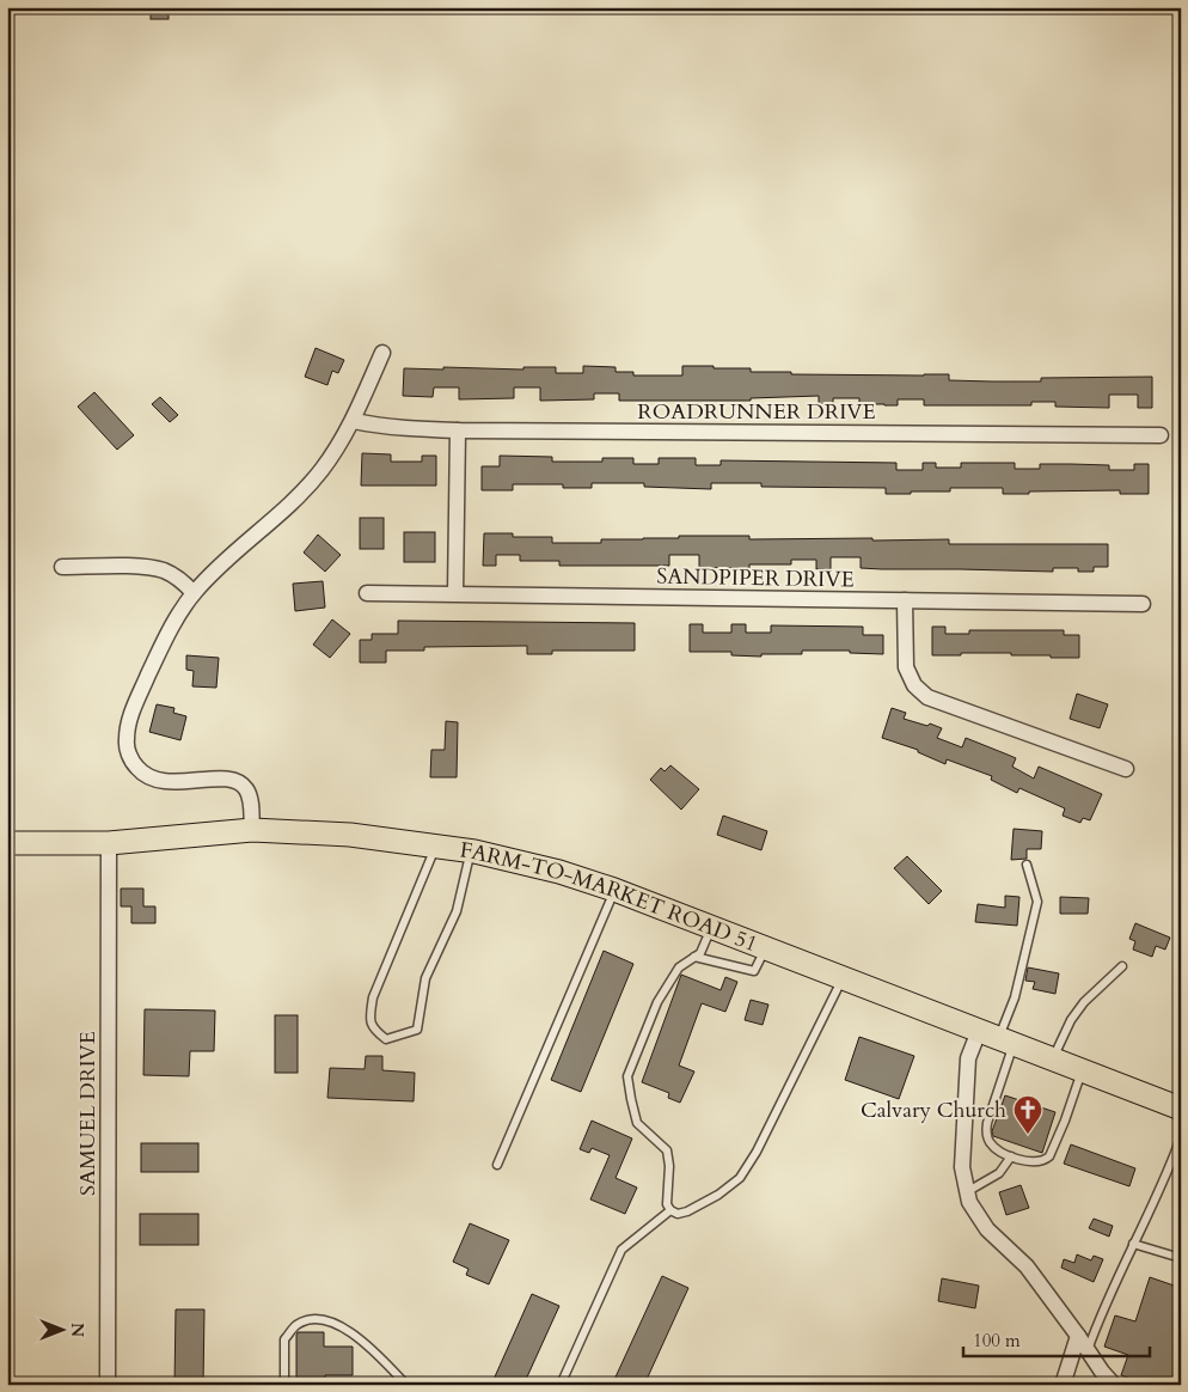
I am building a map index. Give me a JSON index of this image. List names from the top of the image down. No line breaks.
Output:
{"streets":{"main road":["FARM-TO-MARKET ROAD 51"],"street":["ROADRUNNER DRIVE","SANDPIPER DRIVE","SAMUEL DRIVE"]},"crossings":[["FARM-TO-MARKET ROAD 51","SAMUEL DRIVE"]],"places":{"church":["Calvary Church"]},"scale_bar":"100 m","north":"right"}
